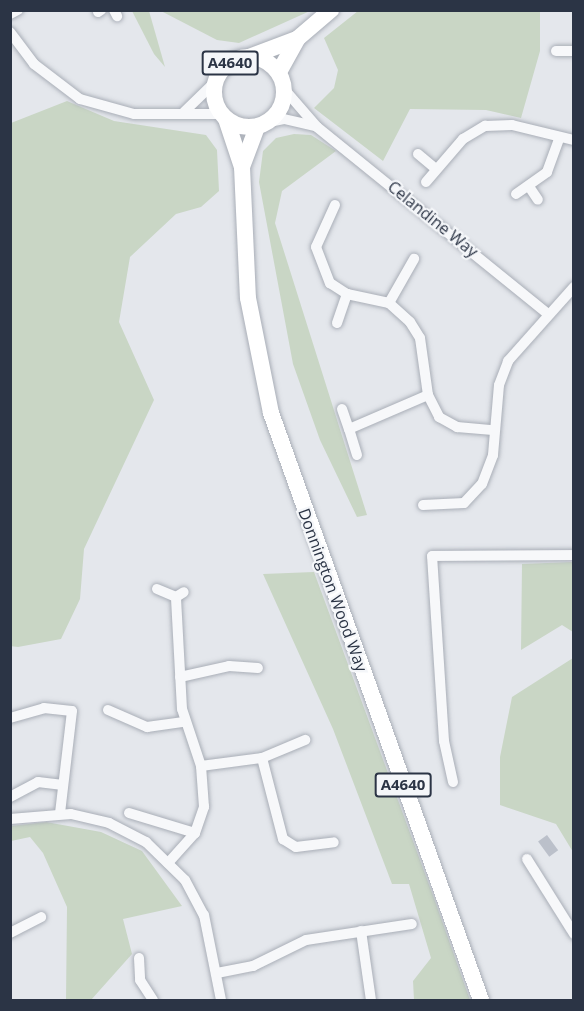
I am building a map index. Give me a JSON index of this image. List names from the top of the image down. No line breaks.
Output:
{"streets":{"main road":["A4640","Donnington Wood Way"],"street":["Celandine Way"]},"crossings":[["A4640","Celandine Way"],["A4640","Donnington Wood Way"],["Celandine Way","Donnington Wood Way"]]}
